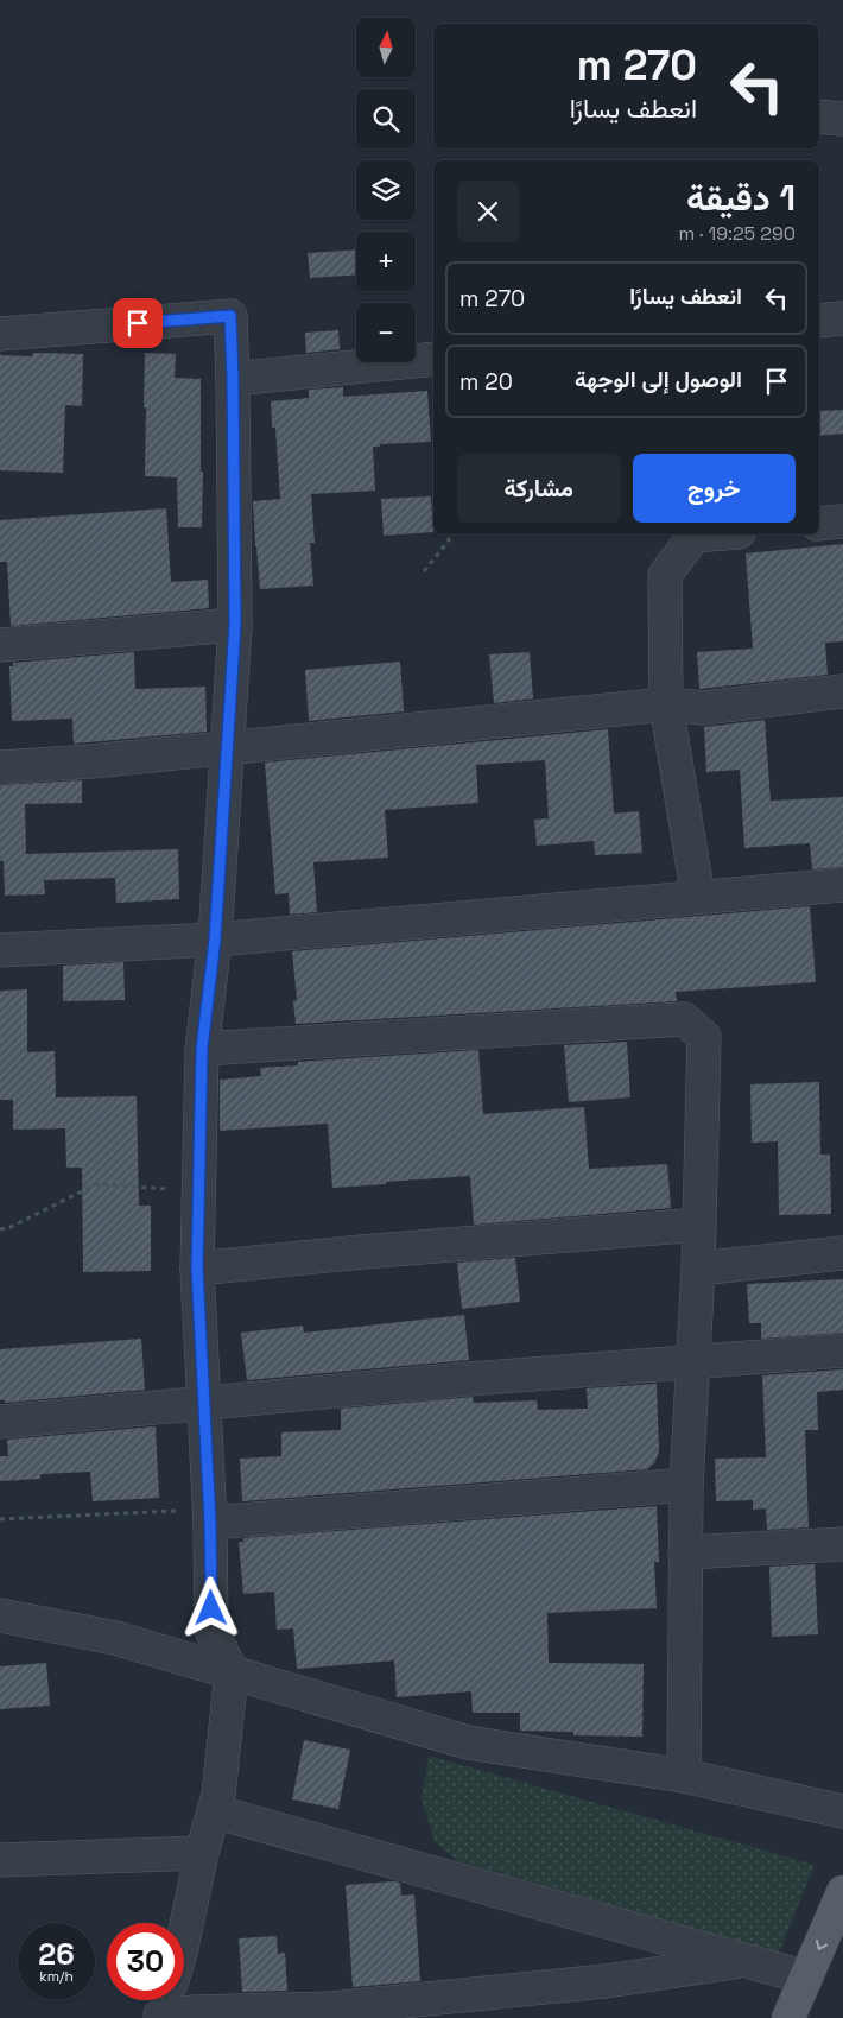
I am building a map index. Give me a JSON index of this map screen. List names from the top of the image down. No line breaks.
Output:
{"north":"top","page":{"map_buttons":["+","−"],"turn":["270 m","انعطف يسارًا"],"heading":["1 دقيقة","290 m · 19:25"],"list":[{"name":"انعطف يسارًا","value":"270 m"},{"name":"الوصول إلى الوجهة","value":"20 m"}],"buttons":["خروج","مشاركة"],"speed":"26 km/h","limit":"30"}}
